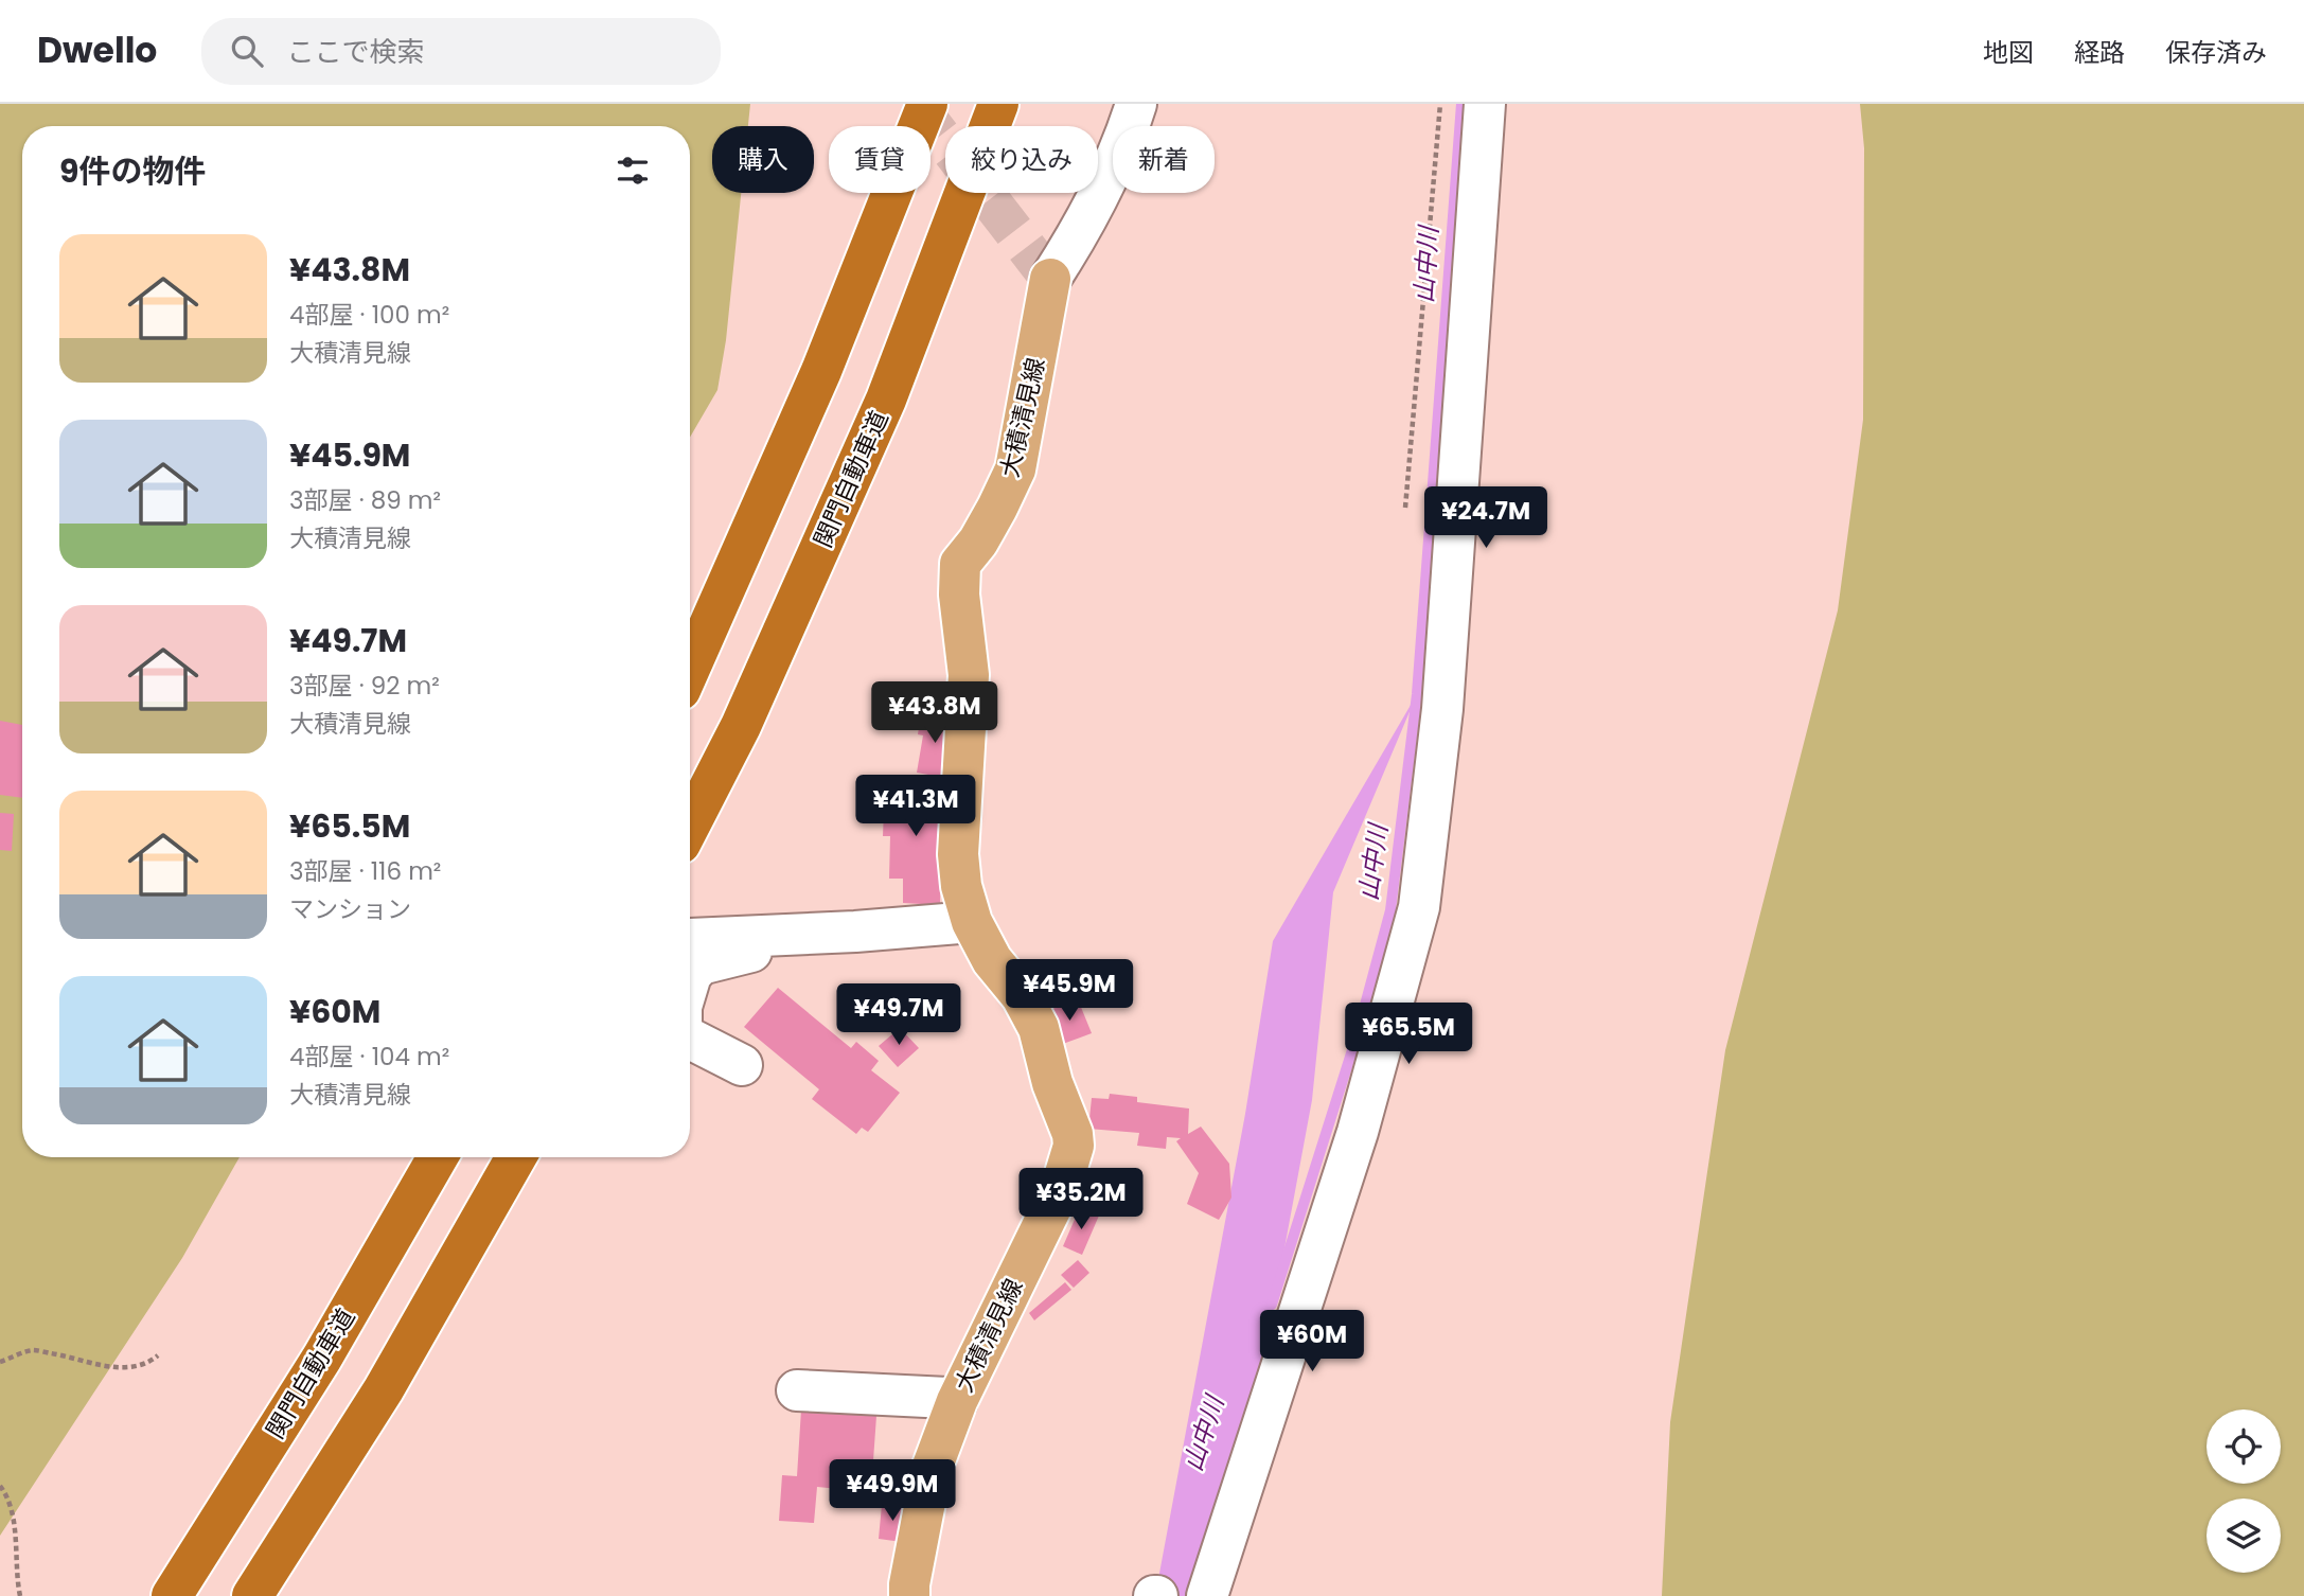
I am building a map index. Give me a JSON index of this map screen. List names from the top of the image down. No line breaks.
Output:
{"streets":{"highway":["関門自動車道"],"main road":["大積清見線"]},"water":["山中川"],"page":{"header":"Dwello","search":"ここで検索","nav":["地図","経路","保存済み"],"chip":["購入","賃貸","絞り込み","新着"],"heading":"9件の物件","list":[{"name":"¥43.8M","note":"4部屋 · 100 m² · 大積清見線"},{"name":"¥45.9M","note":"3部屋 · 89 m² · 大積清見線"},{"name":"¥49.7M","note":"3部屋 · 92 m² · 大積清見線"},{"name":"¥65.5M","note":"3部屋 · 116 m² · マンション"},{"name":"¥60M","note":"4部屋 · 104 m² · 大積清見線"}],"price":["¥24.7M","¥43.8M","¥41.3M","¥45.9M","¥49.7M","¥65.5M","¥35.2M","¥60M","¥49.9M"]}}
